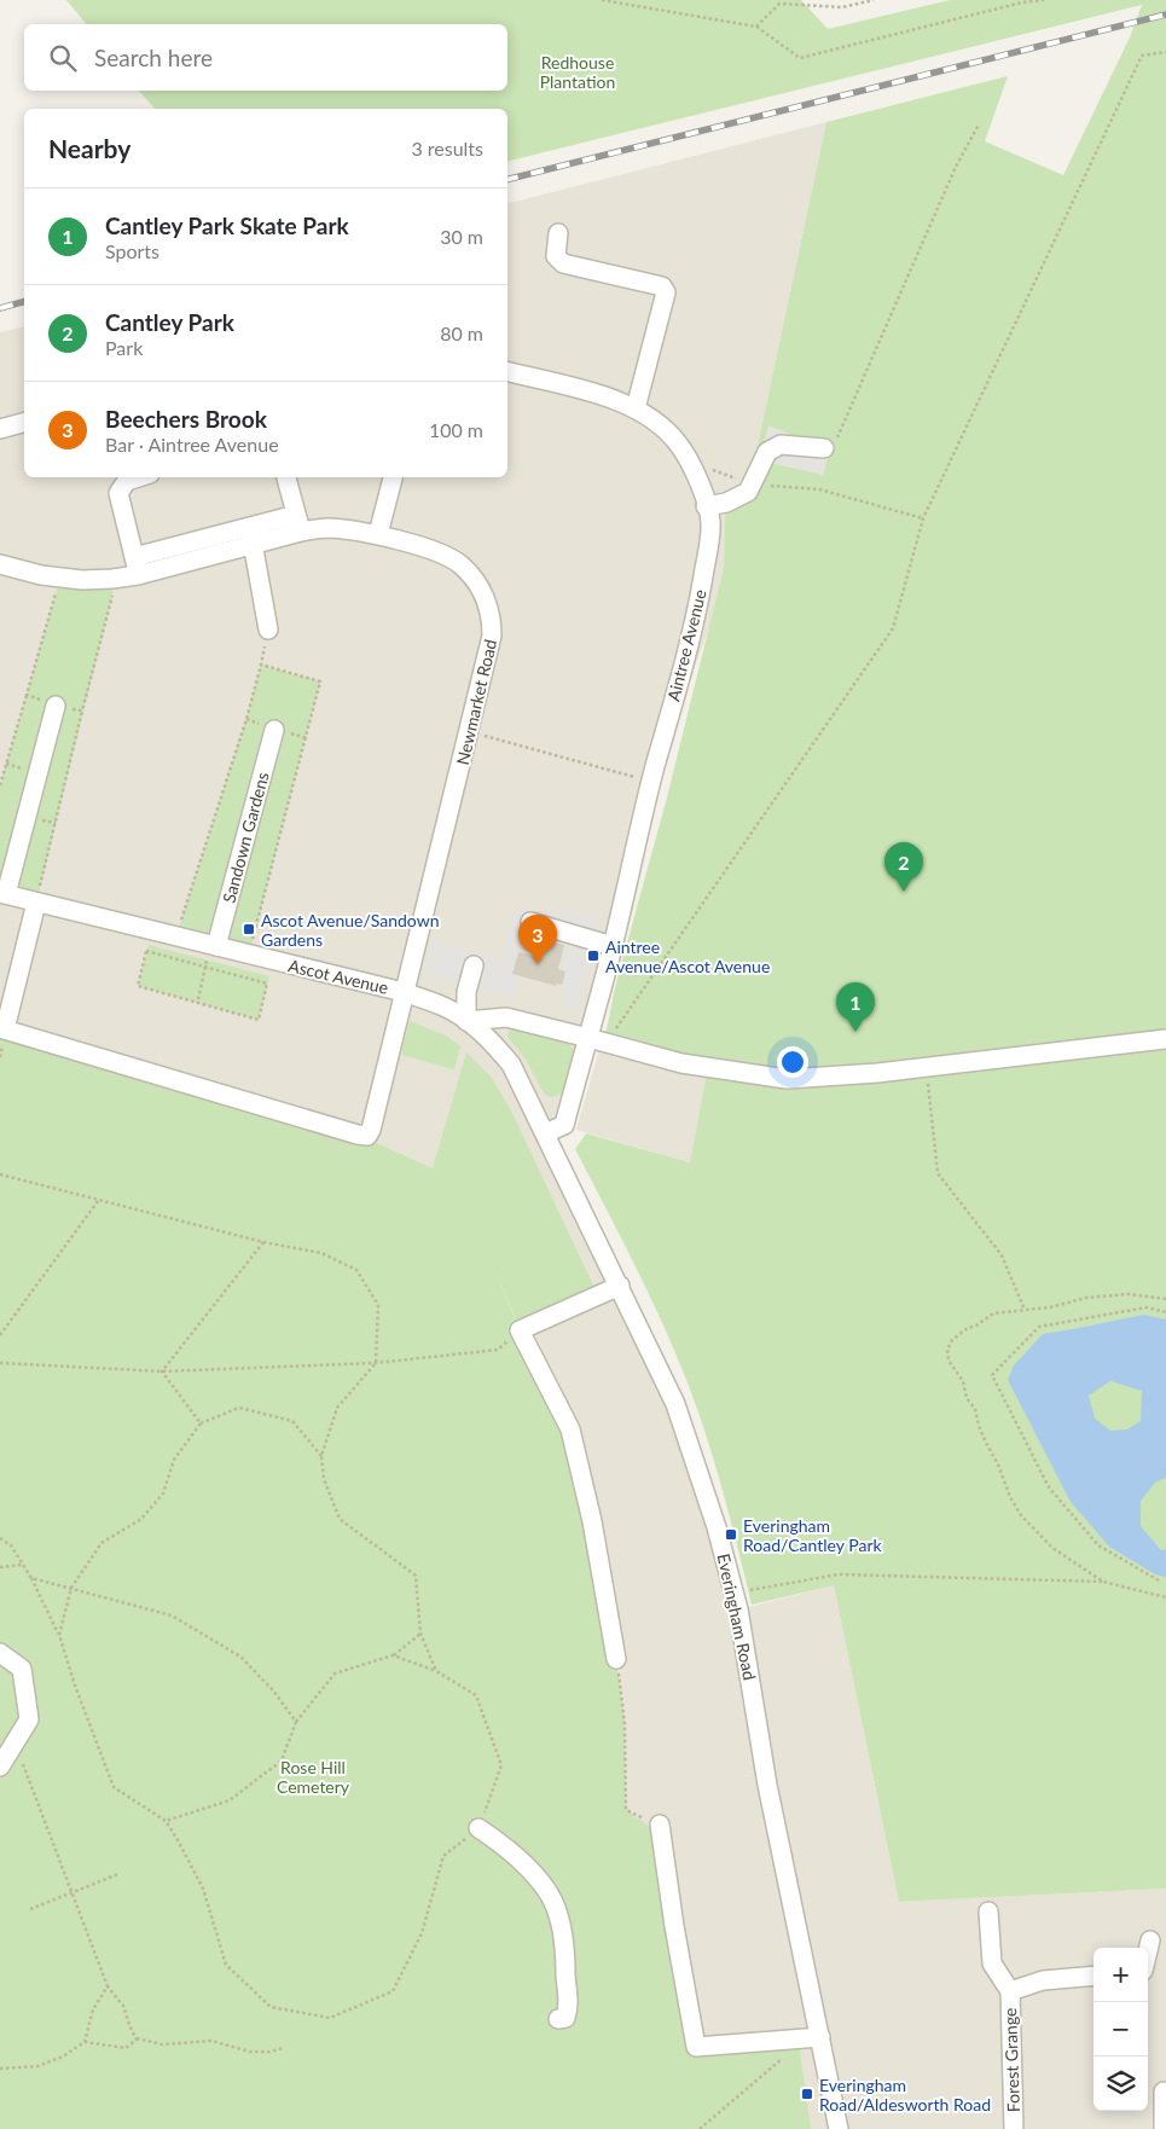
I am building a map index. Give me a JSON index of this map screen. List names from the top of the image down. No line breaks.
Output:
{"streets":{"street":["Aintree Avenue","Newmarket Road","Sandown Gardens","Ascot Avenue","Everingham Road","Forest Grange"]},"crossings":[["Aintree Avenue","Ascot Avenue"],["Aintree Avenue","Everingham Road"],["Newmarket Road","Ascot Avenue"],["Sandown Gardens","Ascot Avenue"],["Ascot Avenue","Everingham Road"]],"parks":["Redhouse Plantation","Rose Hill Cemetery"],"places":{"transit":["Ascot Avenue/Sandown Gardens","Aintree Avenue/Ascot Avenue","Everingham Road/Cantley Park","Everingham Road/Aldesworth Road"]},"page":{"search":"Search here","heading":["Nearby","3 results"],"list":[{"mark":"1","name":"Cantley Park Skate Park","note":"Sports","value":"30 m"},{"mark":"2","name":"Cantley Park","note":"Park","value":"80 m"},{"mark":"3","name":"Beechers Brook","note":"Bar · Aintree Avenue","value":"100 m"}],"pins":["2","3","1"],"map_buttons":["+","−"]}}
